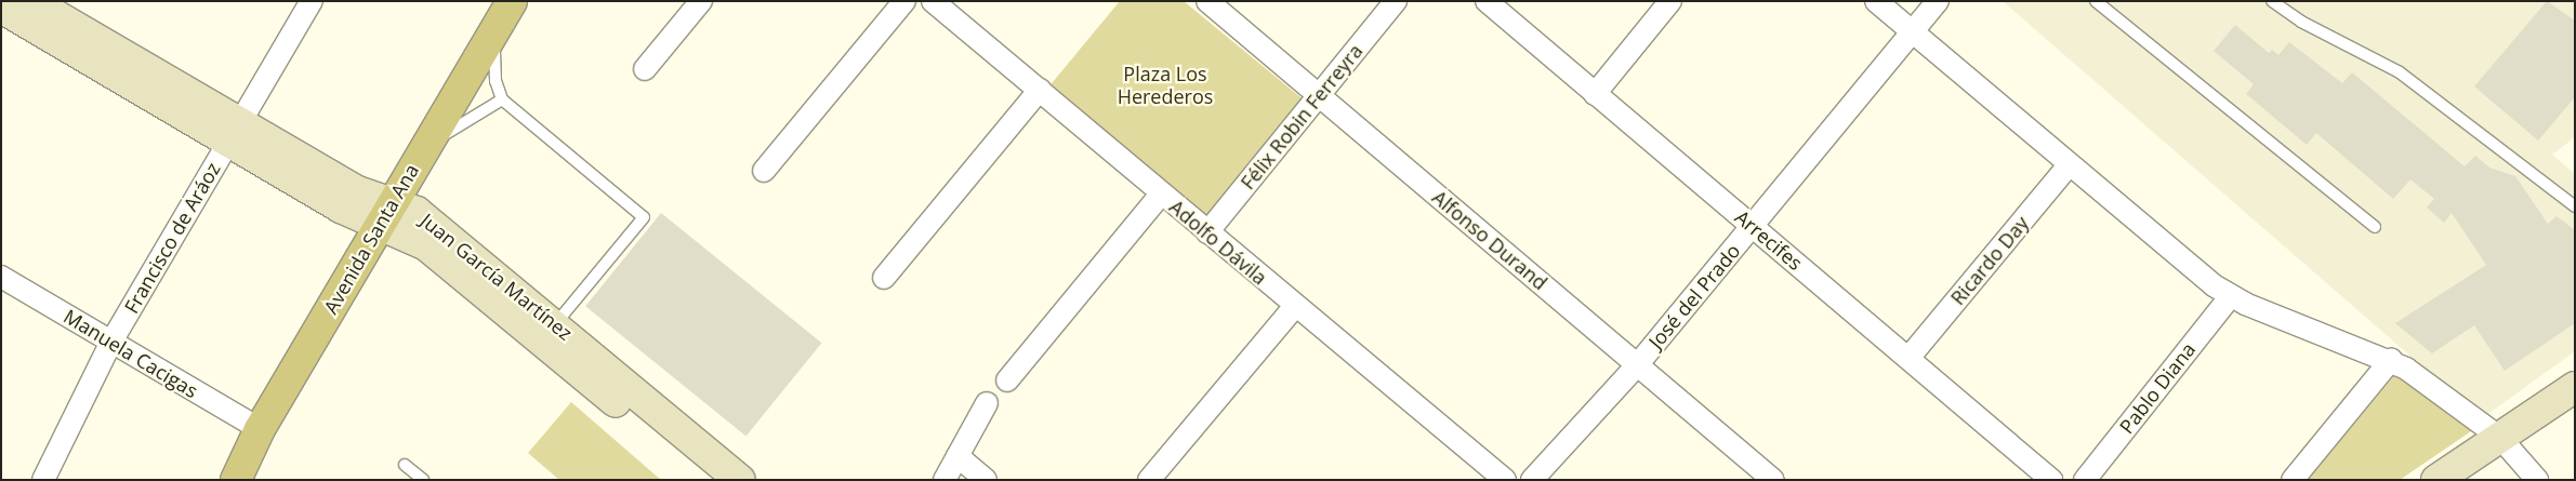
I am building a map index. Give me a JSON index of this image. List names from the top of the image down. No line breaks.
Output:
{"streets":{"main road":["Avenida Santa Ana","Juan García Martínez"],"street":["Félix Robin Ferreyra","Francisco de Aráoz","Alfonso Durand","Arrecifes","Adolfo Dávila","Ricardo Day","José del Prado","Manuela Cacigas","Pablo Diana"]},"crossings":[["Félix Robin Ferreyra","Alfonso Durand"],["Félix Robin Ferreyra","Adolfo Dávila"],["Francisco de Aráoz","Juan García Martínez"],["Francisco de Aráoz","Manuela Cacigas"],["Avenida Santa Ana","Juan García Martínez"],["Avenida Santa Ana","Manuela Cacigas"],["Alfonso Durand","José del Prado"],["Arrecifes","Ricardo Day"],["Arrecifes","José del Prado"]],"parks":["Plaza Los Herederos"]}
